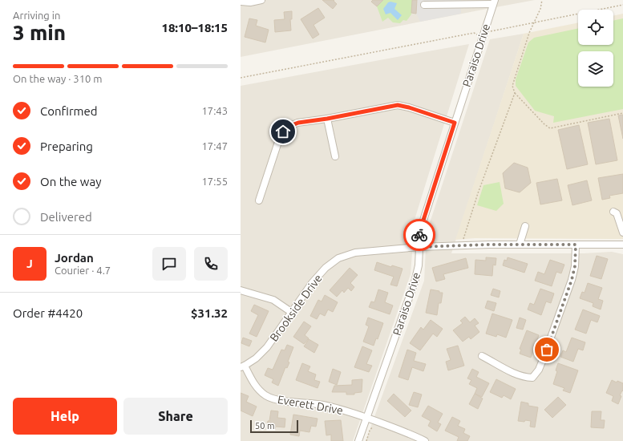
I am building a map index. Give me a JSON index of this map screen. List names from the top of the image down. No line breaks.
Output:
{"streets":{"street":["Paraiso Drive","Brookside Drive","Everett Drive"]},"crossings":[["Paraiso Drive","Brookside Drive"],["Paraiso Drive","Everett Drive"],["Brookside Drive","Everett Drive"]],"scale_bar":"50 m","page":{"heading":["3 min","Arriving in","18:10–18:15"],"panel":["Jordan","Courier · 4.7","Order #4420","$31.32"],"bar":"On the way · 310 m","list":[["Confirmed","17:43"],["Preparing","17:47"],["On the way","17:55"],"Delivered"],"round":"J","buttons":["Help","Share"],"scale":"50 m"}}
